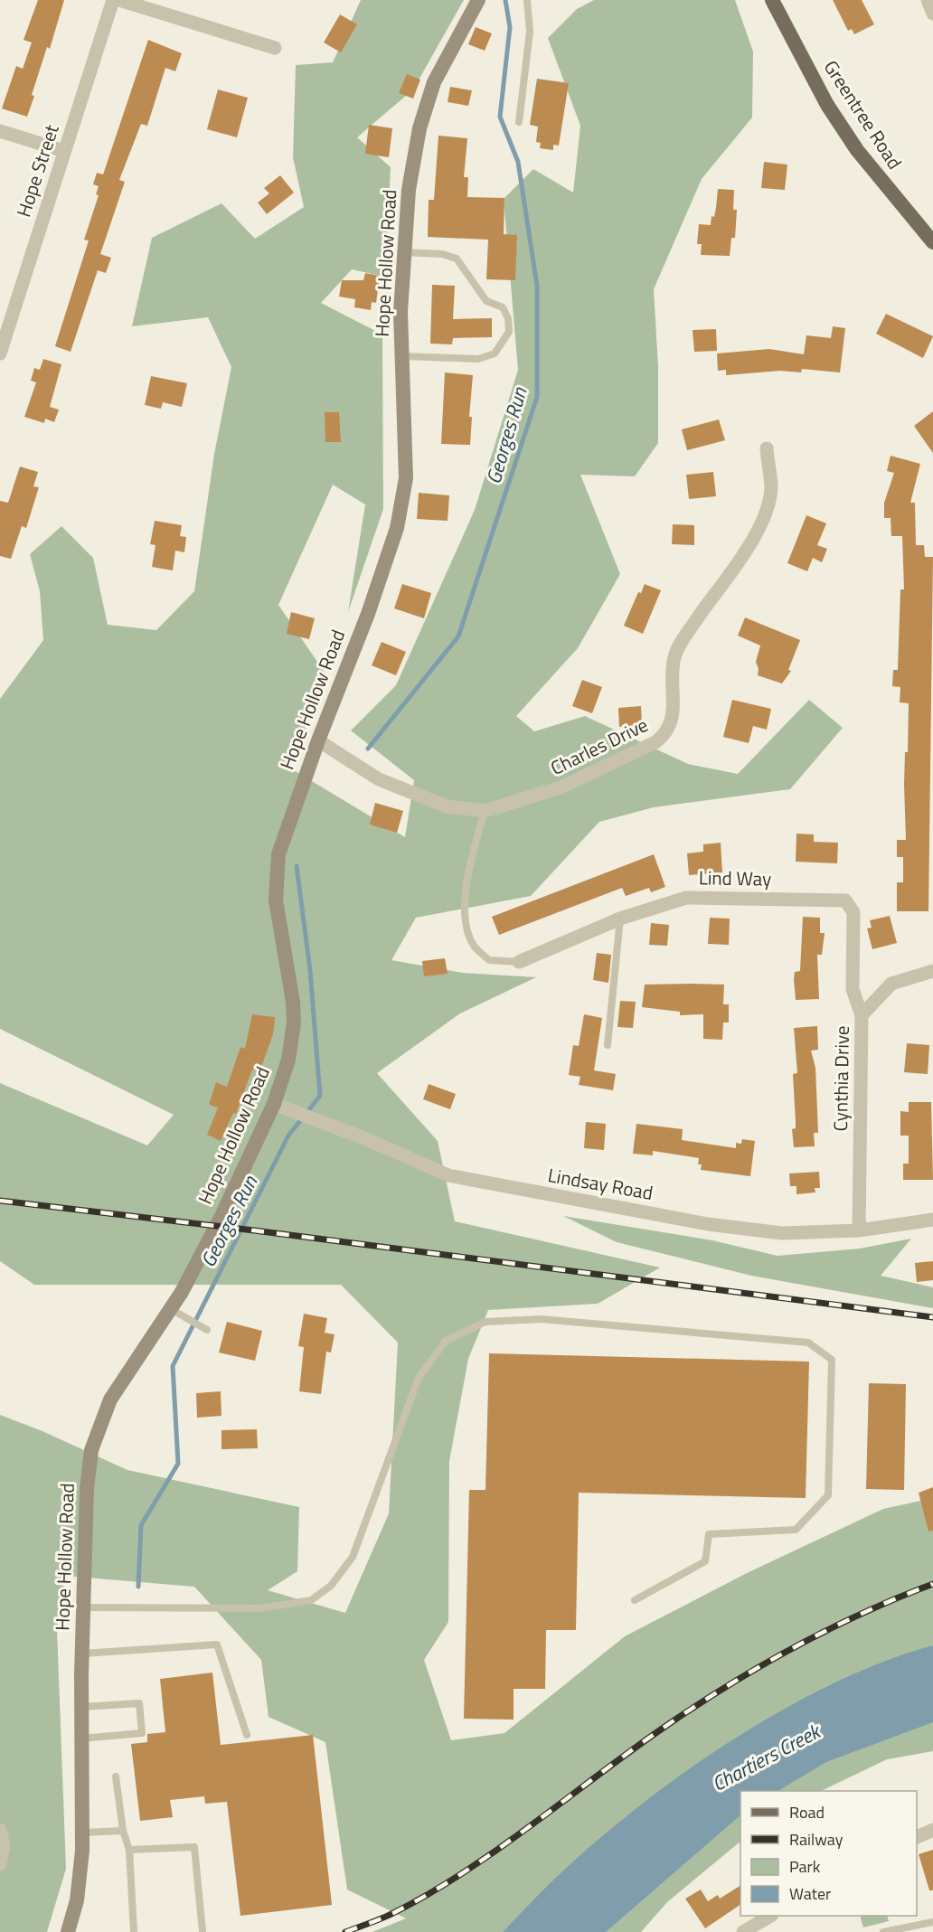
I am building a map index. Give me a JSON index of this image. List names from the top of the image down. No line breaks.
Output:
{"streets":{"main road":["Greentree Road","Hope Hollow Road"],"street":["Hope Street","Charles Drive","Lind Way","Cynthia Drive","Lindsay Road"]},"crossings":[["Hope Hollow Road","Charles Drive"],["Hope Hollow Road","Lindsay Road"],["Lind Way","Cynthia Drive"],["Cynthia Drive","Lindsay Road"]],"water":["Georges Run","Chartiers Creek"],"legend":["Road","Railway","Park","Water"]}
